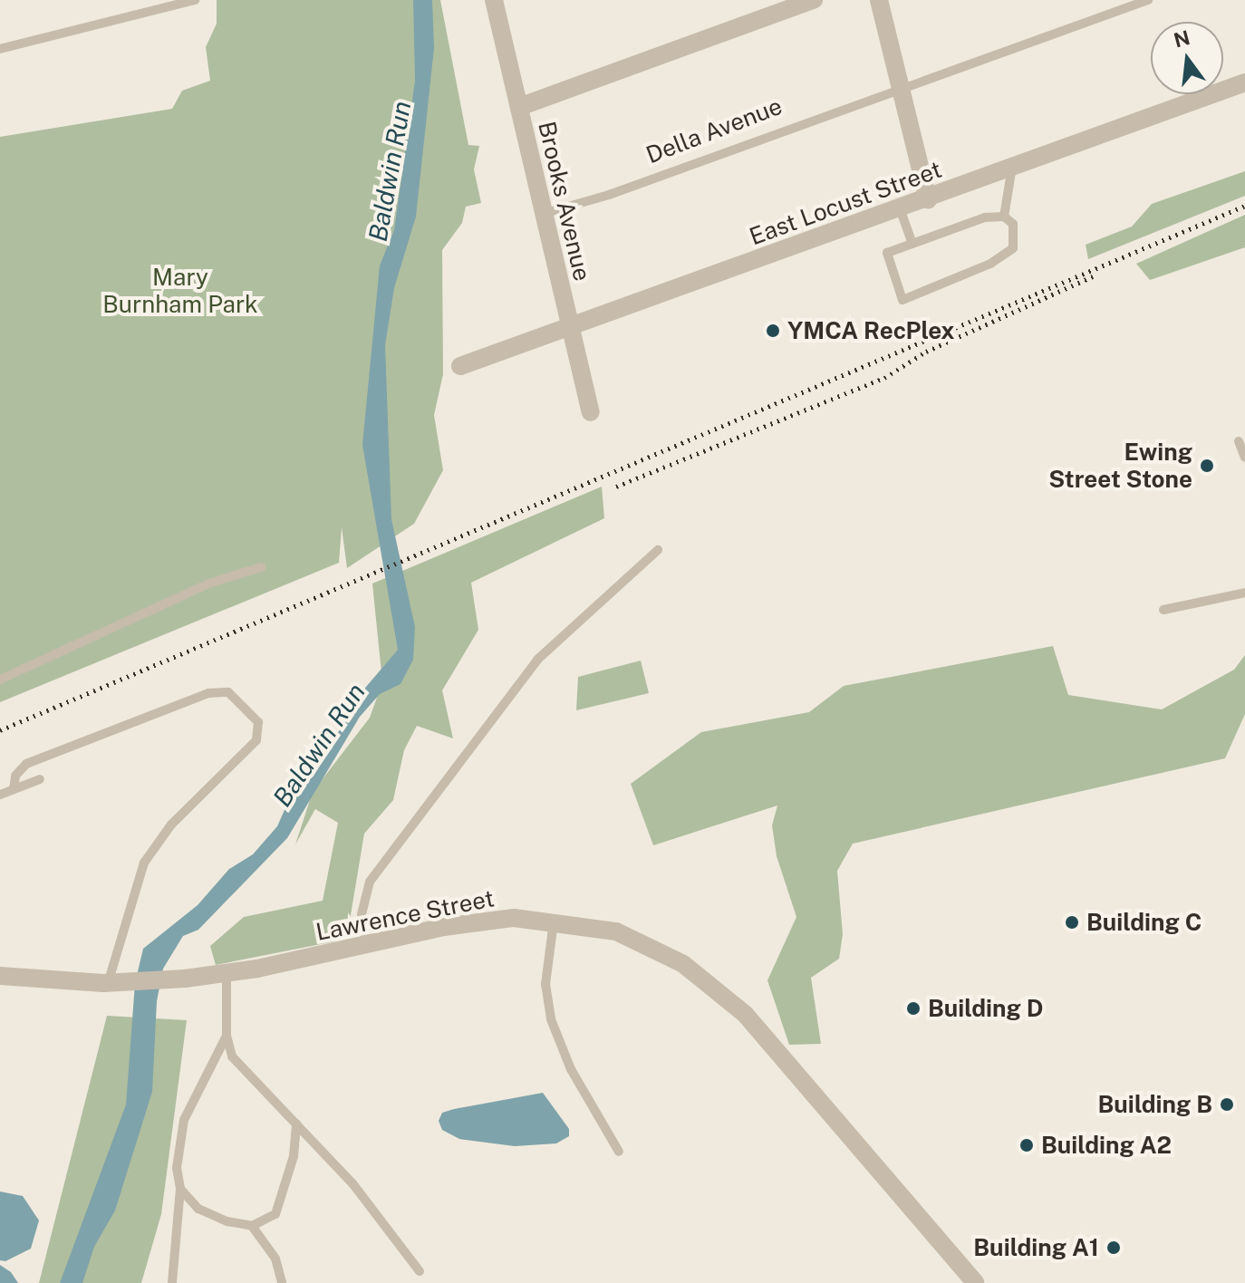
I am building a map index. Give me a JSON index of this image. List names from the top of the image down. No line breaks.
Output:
{"streets":{"street":["Brooks Avenue","East Locust Street","Lawrence Street"],"lane":["Della Avenue"]},"crossings":[["Della Avenue","Brooks Avenue"],["Brooks Avenue","East Locust Street"]],"water":["Baldwin Run"],"parks":["Mary Burnham Park"],"places":["YMCA RecPlex","Ewing Street Stone","Building C","Building D","Building B","Building A2","Building A1"],"north":"top"}
